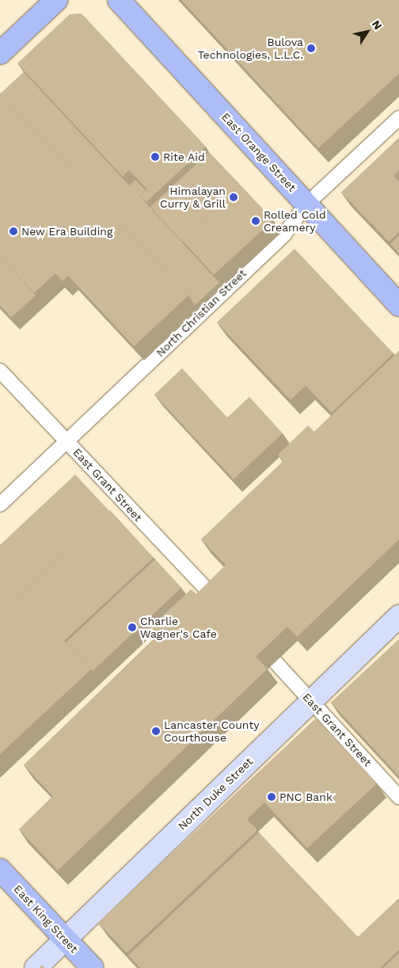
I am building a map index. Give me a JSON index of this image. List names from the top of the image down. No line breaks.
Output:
{"streets":{"main road":["East Orange Street","North Duke Street","East King Street"],"lane":["North Christian Street","East Grant Street"]},"crossings":[["East Orange Street","North Christian Street"],["North Christian Street","East Grant Street"],["East Grant Street","North Duke Street"],["North Duke Street","East King Street"]],"places":["Bulova Technologies, L.L.C.","Rite Aid","Himalayan Curry & Grill","Rolled Cold Creamery","New Era Building","Charlie Wagner's Cafe","Lancaster County Courthouse","PNC Bank"],"north":"top right"}
